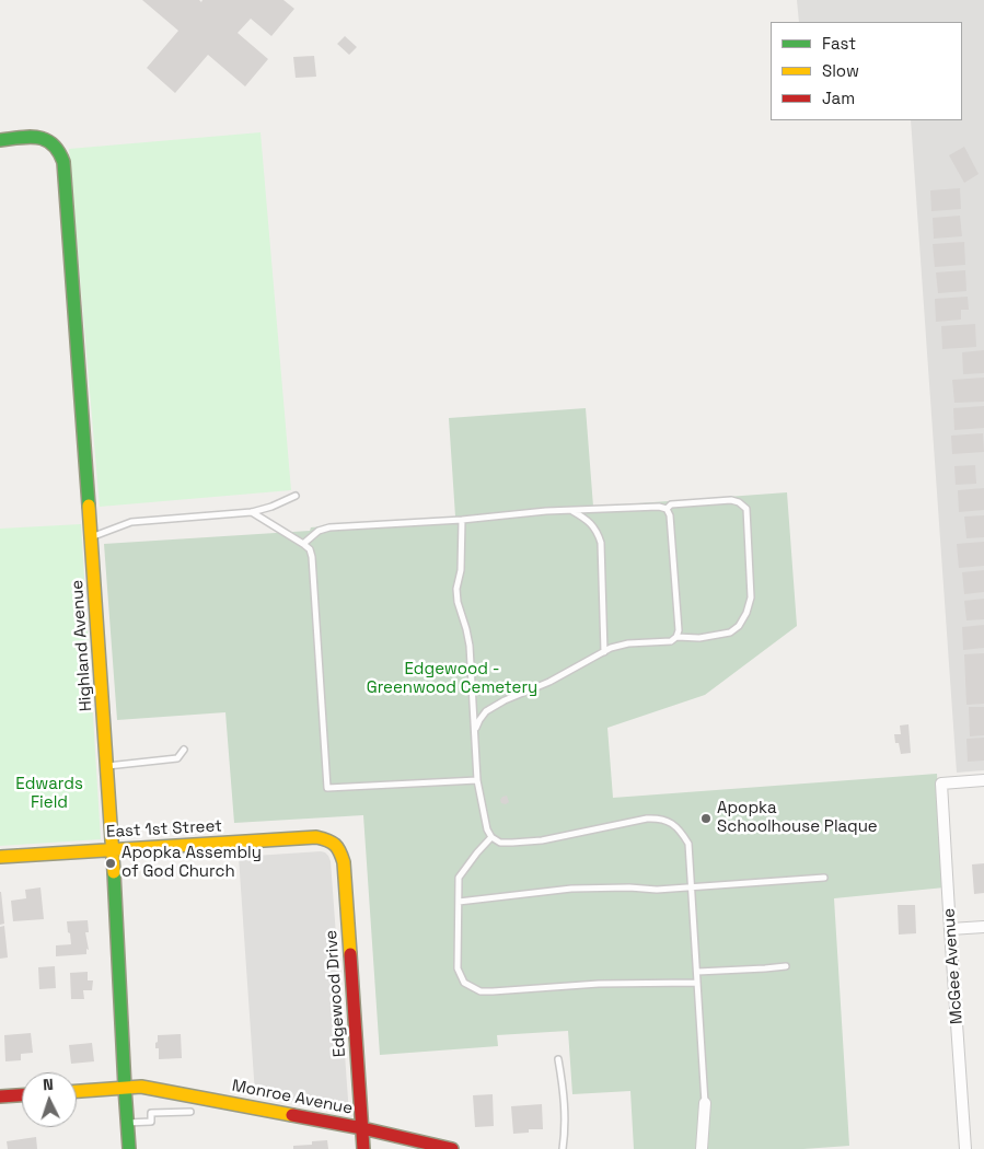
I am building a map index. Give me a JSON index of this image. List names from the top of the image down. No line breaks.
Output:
{"streets":{"street":["Highland Avenue","East 1st Street","McGee Avenue","Edgewood Drive","Monroe Avenue"]},"crossings":[["Highland Avenue","East 1st Street"],["Highland Avenue","Monroe Avenue"],["East 1st Street","Edgewood Drive"],["Edgewood Drive","Monroe Avenue"]],"parks":["Edgewood - Greenwood Cemetery","Edwards Field"],"places":["Apopka Schoolhouse Plaque","Apopka Assembly of God Church"],"legend":["Fast","Slow","Jam"],"north":"top"}
